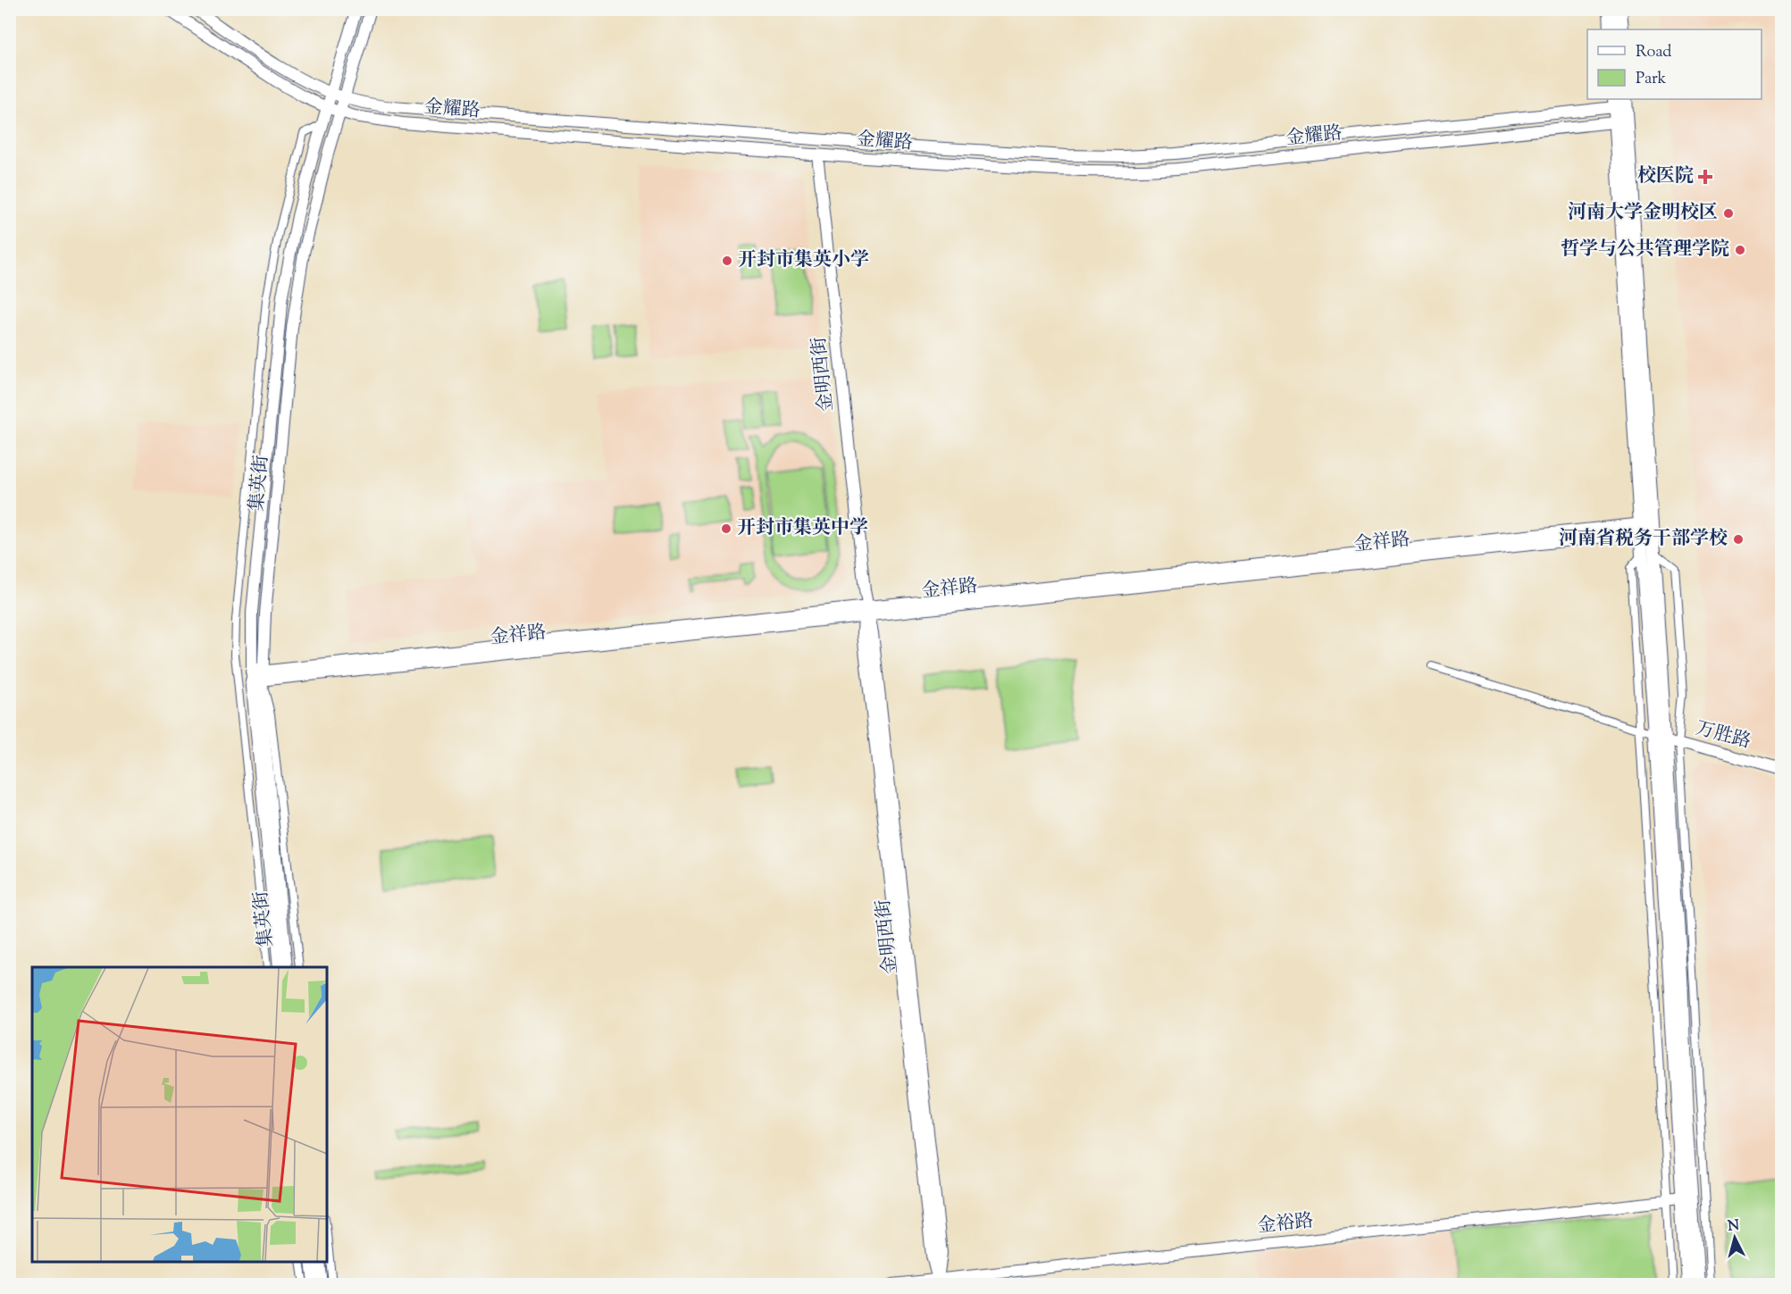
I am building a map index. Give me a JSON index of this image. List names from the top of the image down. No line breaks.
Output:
{"streets":{"street":["金耀路","金明西街","集英街","金祥路","万胜路","金裕路"]},"crossings":[["金耀路","金明西街"],["金耀路","集英街"],["金明西街","金祥路"],["金明西街","金裕路"],["集英街","金祥路"]],"places":{"health":["校医院"],"other":["河南大学金明校区","哲学与公共管理学院","开封市集英小学","开封市集英中学","河南省税务干部学校"]},"legend":["Road","Park"],"north":"top"}
